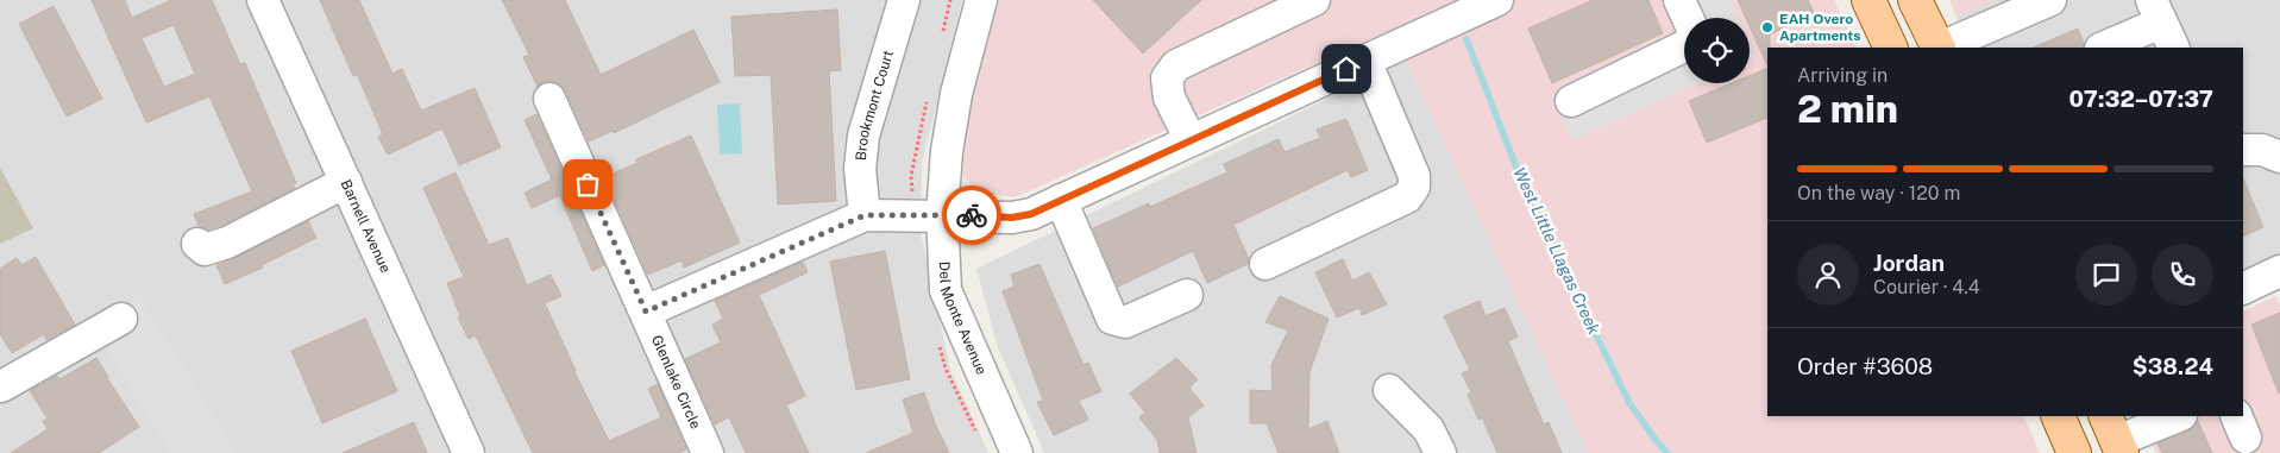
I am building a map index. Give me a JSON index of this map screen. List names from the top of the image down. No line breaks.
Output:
{"streets":{"street":["Brookmont Court","Barnell Avenue","Del Monte Avenue","Glenlake Circle"]},"water":["West Little Llagas Creek"],"places":["EAH Overo Apartments"],"page":{"heading":["2 min","Arriving in","07:32–07:37"],"panel":["Jordan","Courier · 4.4","Order #3608","$38.24"],"bar":"On the way · 120 m"}}
